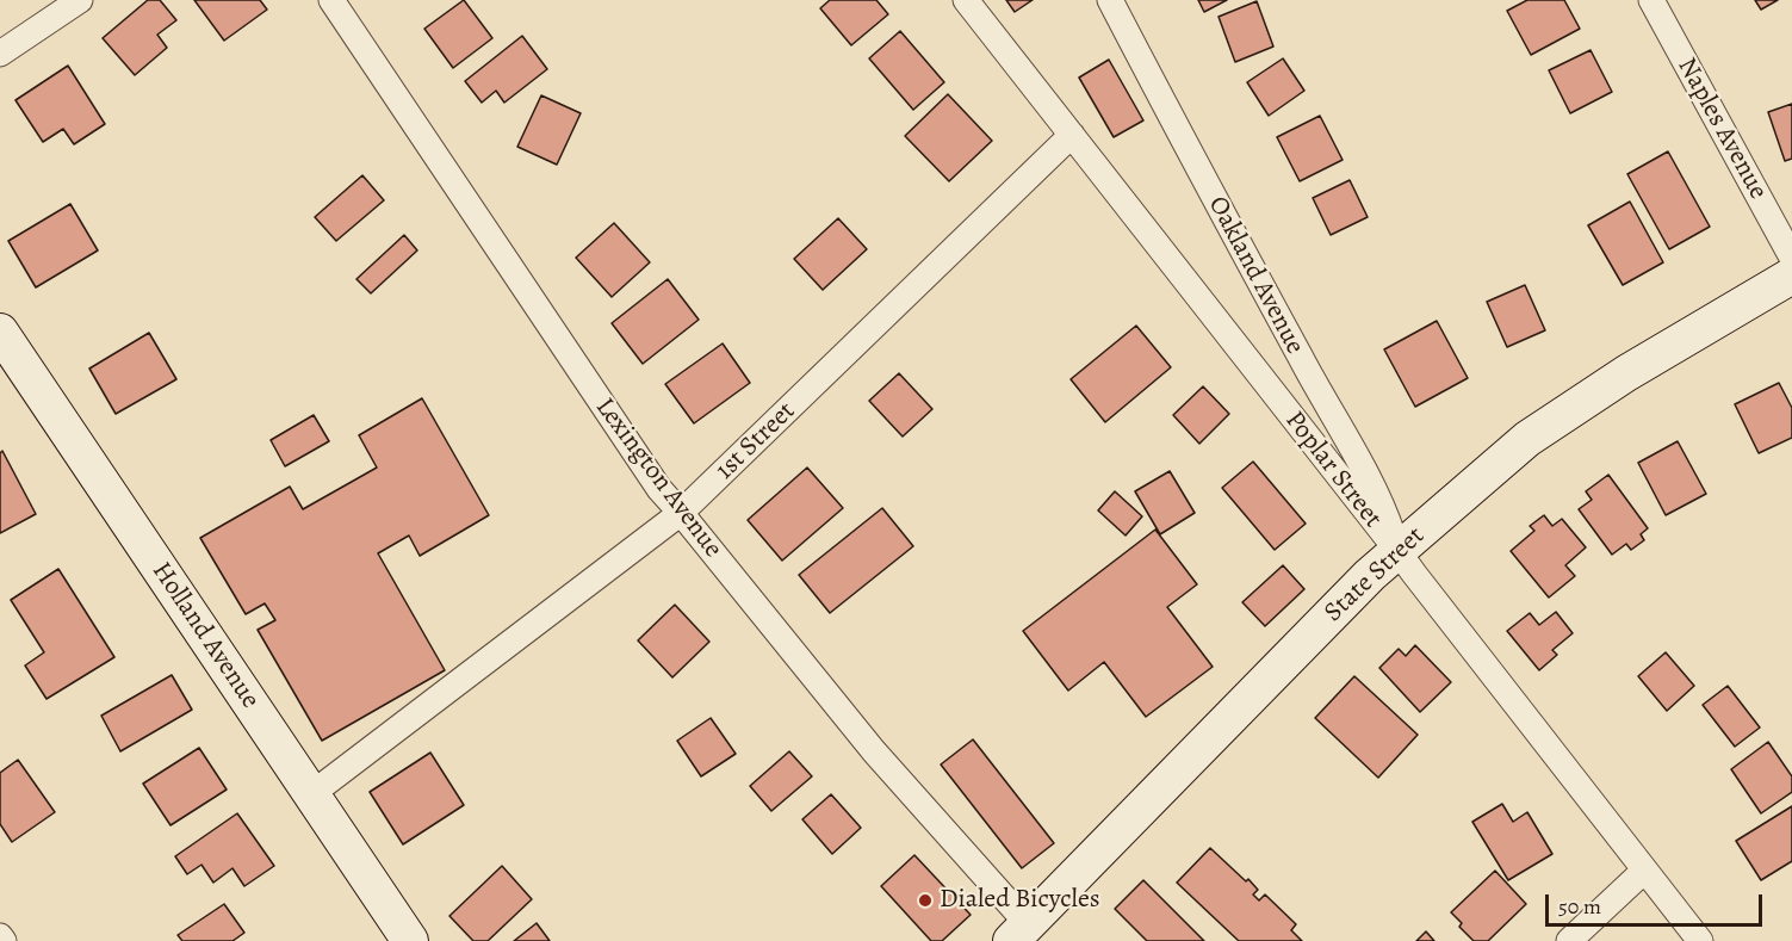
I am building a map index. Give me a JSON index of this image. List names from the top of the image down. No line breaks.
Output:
{"streets":{"main road":["State Street","Holland Avenue"],"street":["Naples Avenue","Oakland Avenue","1st Street","Poplar Street","Lexington Avenue"]},"crossings":[["Oakland Avenue","Poplar Street"],["Oakland Avenue","State Street"],["1st Street","Poplar Street"],["1st Street","Lexington Avenue"],["1st Street","Holland Avenue"],["Poplar Street","State Street"],["Lexington Avenue","State Street"]],"places":["Dialed Bicycles"],"scale_bar":"50 m"}
